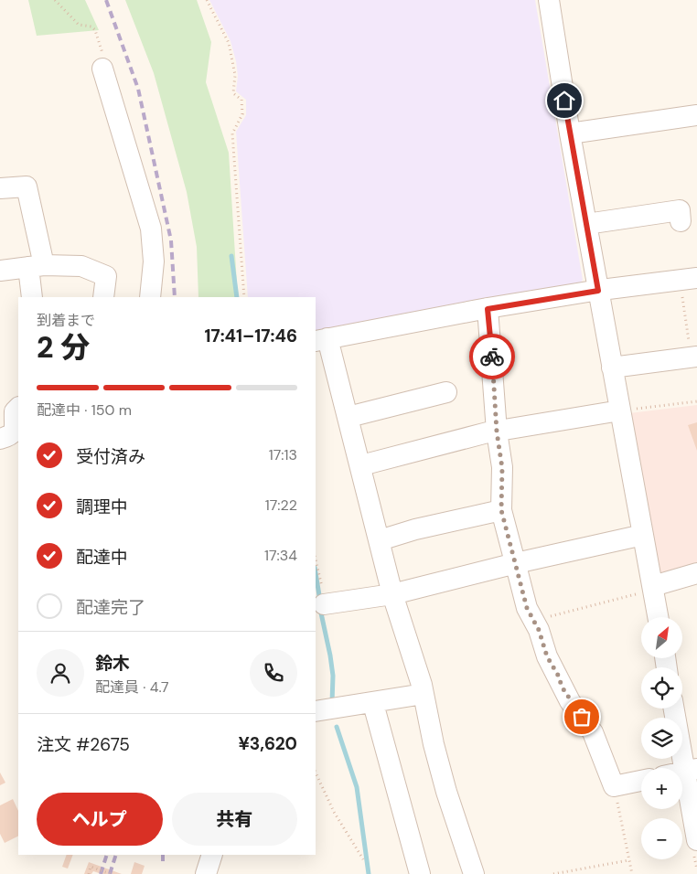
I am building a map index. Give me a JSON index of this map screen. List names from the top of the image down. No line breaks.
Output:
{"north":"top right","page":{"heading":["2 分","到着まで","17:41–17:46"],"panel":["鈴木","配達員 · 4.7","注文 #2675","¥3,620"],"bar":"配達中 · 150 m","list":[["受付済み","17:13"],["調理中","17:22"],["配達中","17:34"],"配達完了"],"map_buttons":["+","−"],"buttons":["ヘルプ","共有"]}}
